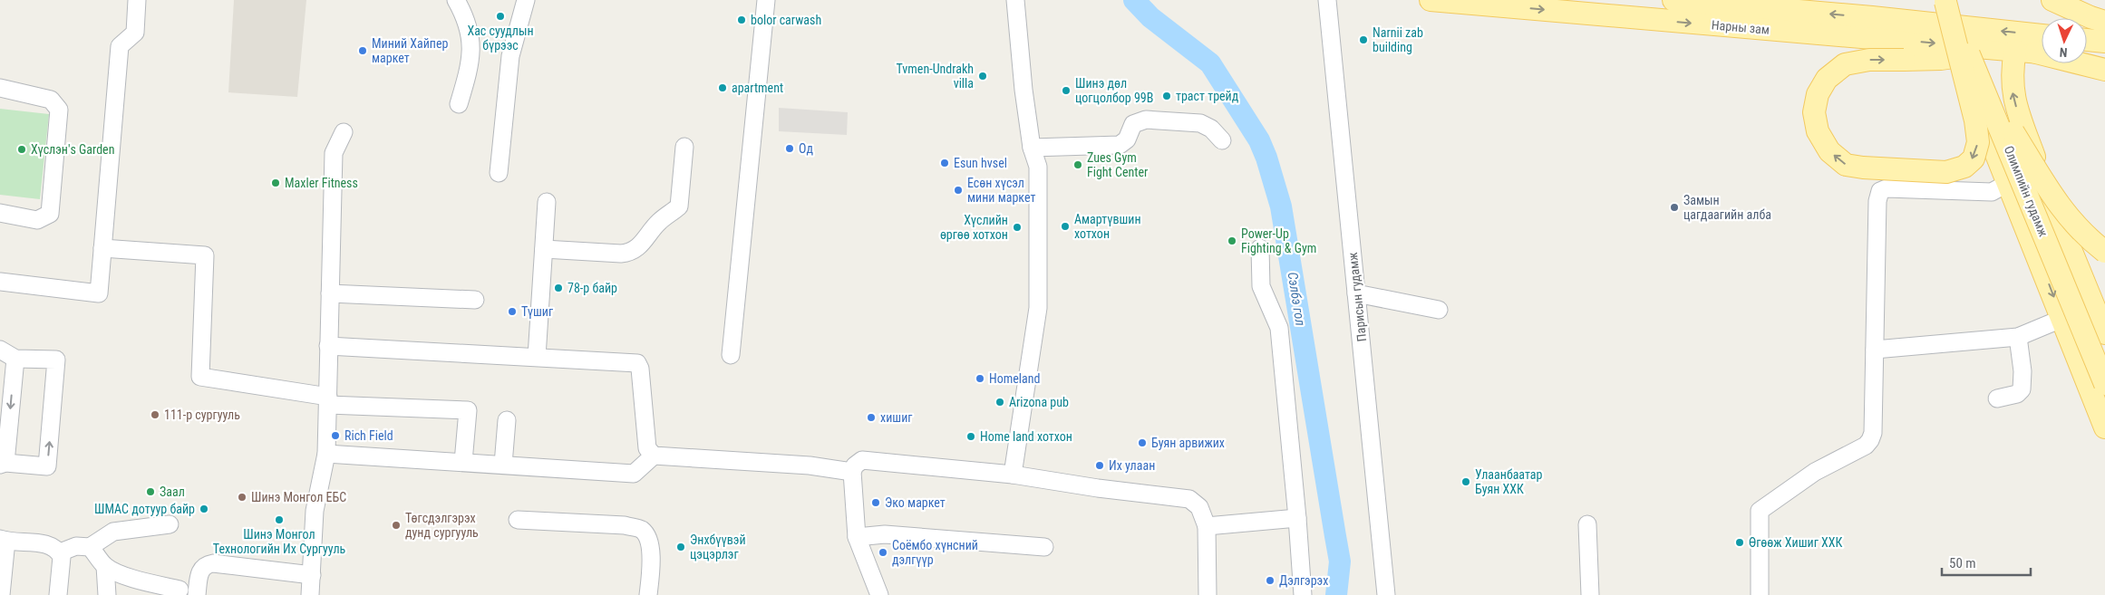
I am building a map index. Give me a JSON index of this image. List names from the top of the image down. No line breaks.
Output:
{"streets":{"main road":["Нарны зам","Олимпийн гудамж"],"street":["Парисын гудамж"]},"water":["Сэлбэ гол"],"places":["Хас суудлын бүрээс","bolor carwash","Narnii zab building","Миний Хайпер маркет","Tvmen-Undrakh villa","apartment","Шинэ дөл цогцолбор 99В","траст трейд","Од","Хүслэн's Garden","Esun hvsel","Zues Gym Fight Center","Maxler Fitness","Есөн хүсэл мини маркет","Замын цагдаагийн алба","Амартүвшин хотхон","Хүслийн өргөө хотхон","Power-Up Fighting & Gym","78-р байр","Түшиг","Homeland","Arizona pub","111-р сургууль","хишиг","Rich Field","Home land хотхон","Буян арвижих","Их улаан","Улаанбаатар Буян ХХК","Заал","Шинэ Монгол ЕБС","Эко маркет","ШМАС дотуур байр","Шинэ Монгол Технологийн Их Сургууль","Төгсдэлгэрэх дунд сургууль","Өгөөж Хишиг ХХК","Энхбүүвэй цэцэрлэг","Соёмбо хүнсний дэлгүүр","Дэлгэрэх"],"scale_bar":"50 m","north":"bottom"}
